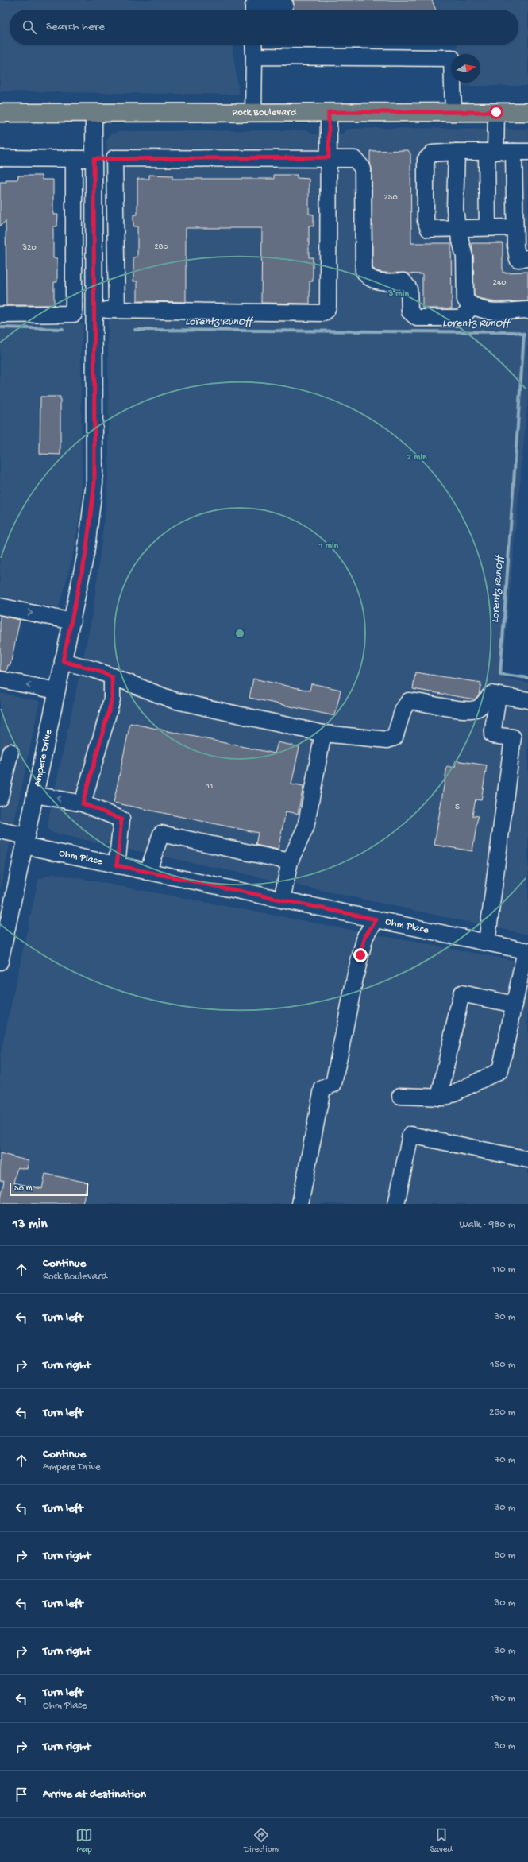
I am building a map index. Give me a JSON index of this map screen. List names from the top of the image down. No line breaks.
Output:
{"streets":{"main road":["Rock Boulevard"],"street":["Ampere Drive","Ohm Place"]},"crossings":[["Rock Boulevard","Ampere Drive"],["Ampere Drive","Ohm Place"]],"water":["Lorentz RunOff"],"house_numbers":["250","280","320","240","11","5"],"scale_bar":"50 m","north":"right","page":{"search":"Search here","scale":"50 m","heading":["13 min","Walk · 980 m"],"list":[["Continue","Rock Boulevard","110 m"],["Turn left","30 m"],["Turn right","150 m"],["Turn left","250 m"],["Continue","Ampere Drive","70 m"],["Turn left","30 m"],["Turn right","80 m"],["Turn left","30 m"],["Turn right","30 m"],["Turn left","Ohm Place","170 m"],["Turn right","30 m"],"Arrive at destination"],"nav":["Map","Directions","Saved"]},"rings":["3 min","2 min","1 min"]}
